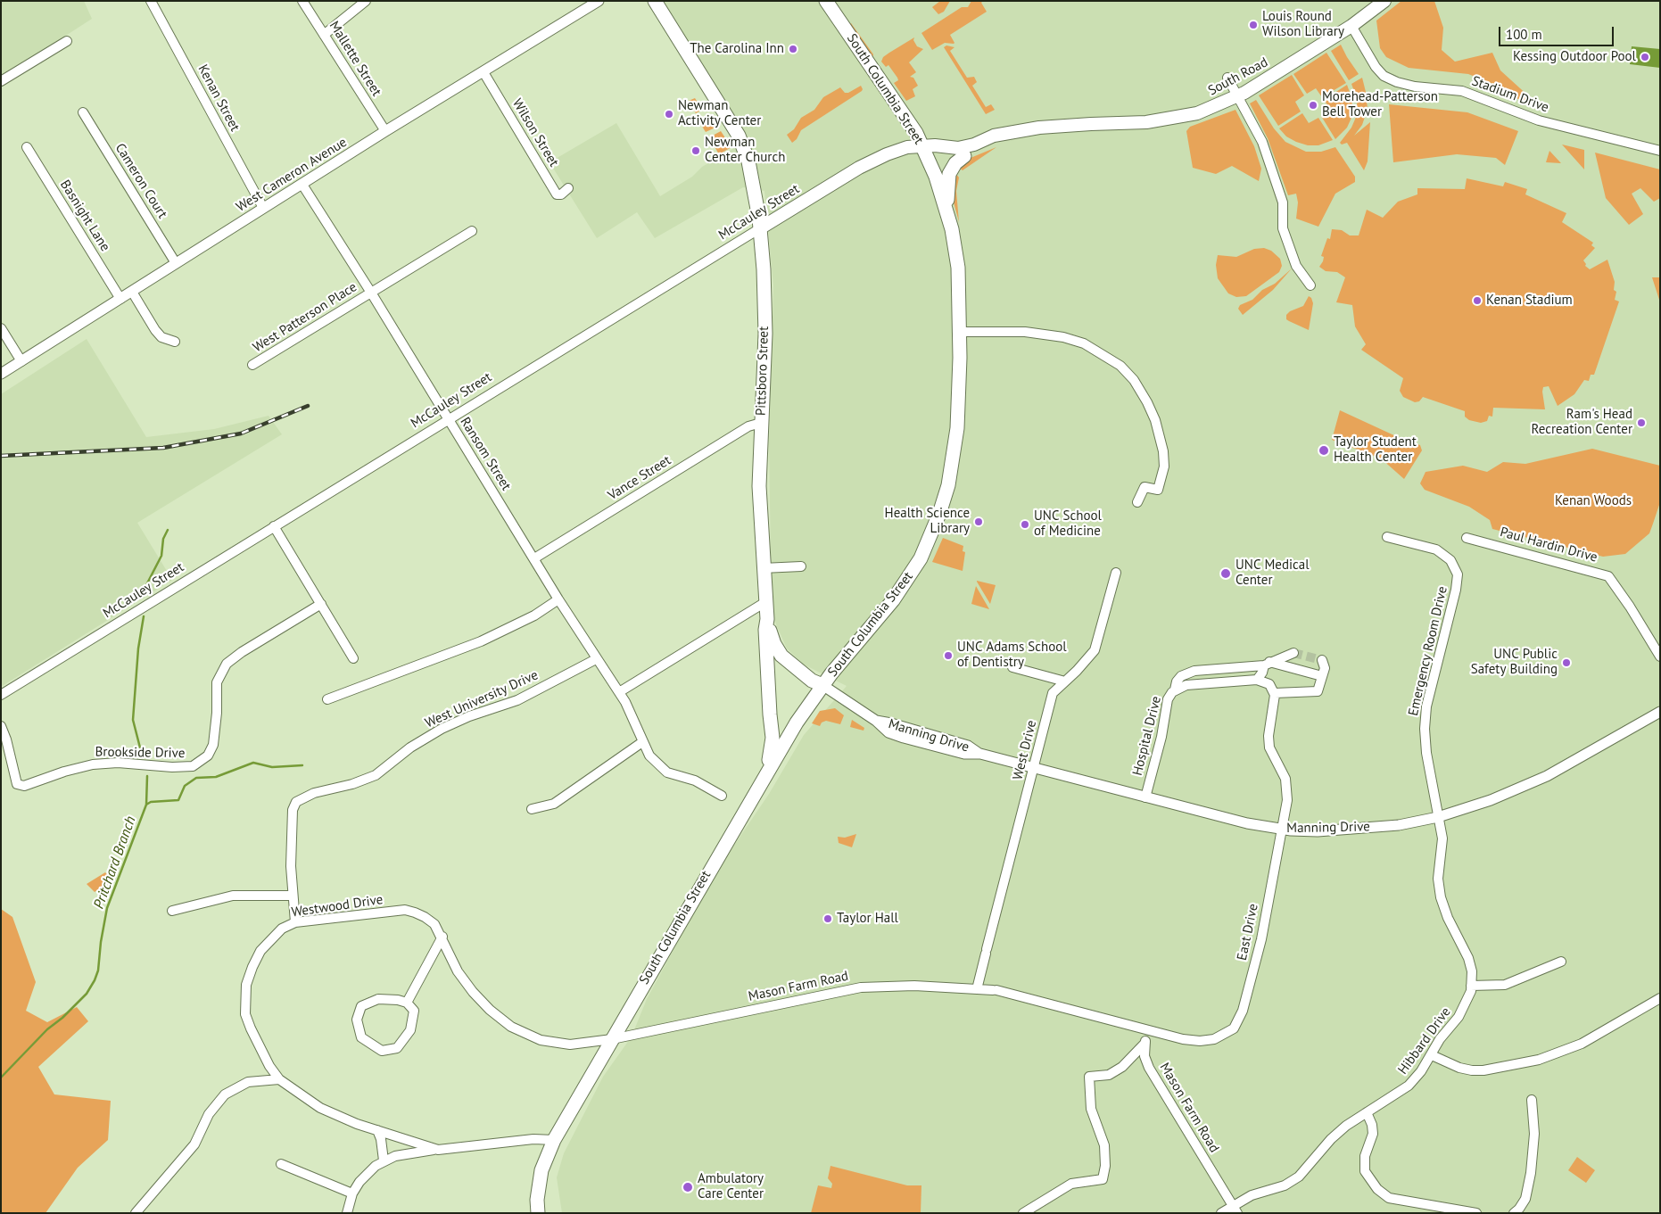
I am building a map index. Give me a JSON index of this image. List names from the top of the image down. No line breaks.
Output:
{"streets":{"main road":["South Road","South Columbia Street","McCauley Street","Pittsboro Street","Manning Drive"],"street":["Mallette Street","Stadium Drive","Kenan Street","Wilson Street","West Cameron Avenue","Cameron Court","Basnight Lane","West Patterson Place","Ransom Street","Vance Street","Paul Hardin Drive","Emergency Room Drive","West University Drive","Hospital Drive","West Drive","Brookside Drive","Westwood Drive","East Drive","Mason Farm Road","Hibbard Drive"]},"crossings":[["Mallette Street","West Cameron Avenue"],["South Road","South Columbia Street"],["South Road","Stadium Drive"],["South Road","McCauley Street"],["South Columbia Street","McCauley Street"],["South Columbia Street","Pittsboro Street"],["South Columbia Street","Manning Drive"],["South Columbia Street","Westwood Drive"],["South Columbia Street","Mason Farm Road"],["Kenan Street","West Cameron Avenue"],["Wilson Street","West Cameron Avenue"],["West Cameron Avenue","Cameron Court"],["West Cameron Avenue","Basnight Lane"],["West Cameron Avenue","Ransom Street"],["McCauley Street","Pittsboro Street"],["McCauley Street","Ransom Street"],["West Patterson Place","Ransom Street"],["Pittsboro Street","Vance Street"],["Pittsboro Street","Manning Drive"],["Ransom Street","Vance Street"],["Ransom Street","West University Drive"],["Emergency Room Drive","Manning Drive"],["Emergency Room Drive","Hibbard Drive"],["West University Drive","Westwood Drive"],["Manning Drive","Hospital Drive"],["Manning Drive","West Drive"],["Manning Drive","East Drive"],["Manning Drive","Hibbard Drive"],["West Drive","Mason Farm Road"],["Westwood Drive","Mason Farm Road"],["East Drive","Mason Farm Road"],["Mason Farm Road","Hibbard Drive"]],"water":["Pritchard Branch"],"parks":["Kenan Woods"],"places":["Louis Round Wilson Library","The Carolina Inn","Kessing Outdoor Pool","Morehead-Patterson Bell Tower","Newman Activity Center","Newman Center Church","Kenan Stadium","Ram's Head Recreation Center","Taylor Student Health Center","Health Science Library","UNC School of Medicine","UNC Medical Center","UNC Adams School of Dentistry","UNC Public Safety Building","Taylor Hall","Ambulatory Care Center"],"scale_bar":"100 m"}
